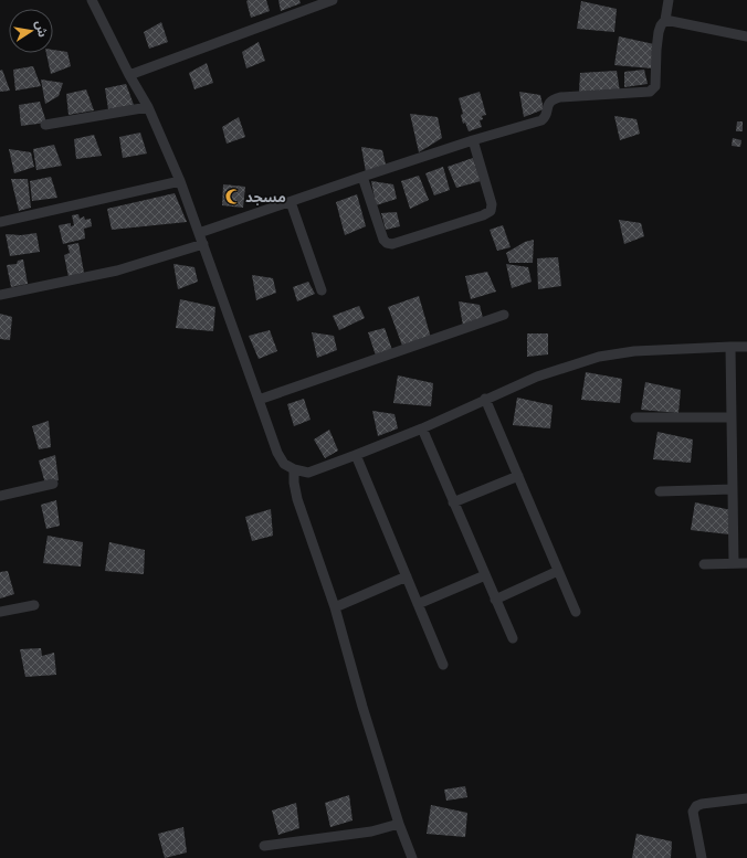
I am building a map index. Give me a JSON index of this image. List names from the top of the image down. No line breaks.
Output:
{"places":{"mosque":["مسجد"]},"north":"right"}
